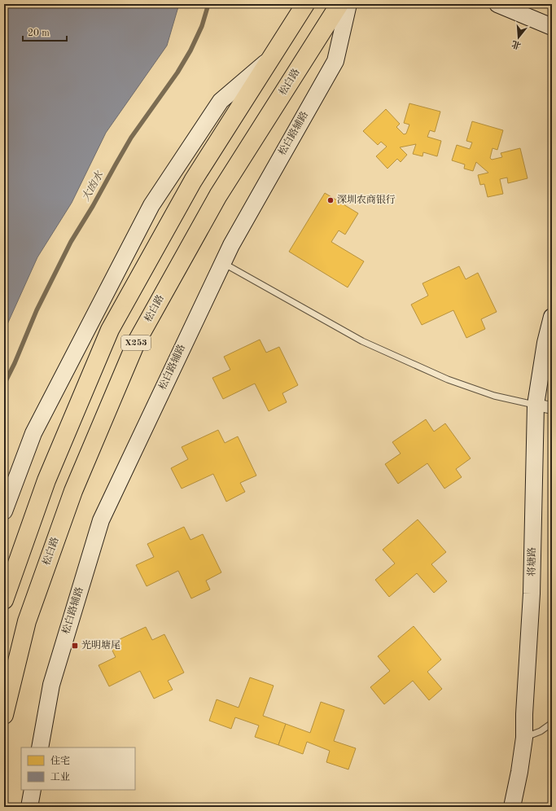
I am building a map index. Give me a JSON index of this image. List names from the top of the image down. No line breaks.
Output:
{"streets":{"main road":["松白路","松白路辅路","X253","将塘路"]},"water":["大凼水"],"places":{"other":["深圳农商银行"],"transit":["光明塘尾"]},"legend":["住宅","工业"],"scale_bar":"20 m","north":"bottom"}
